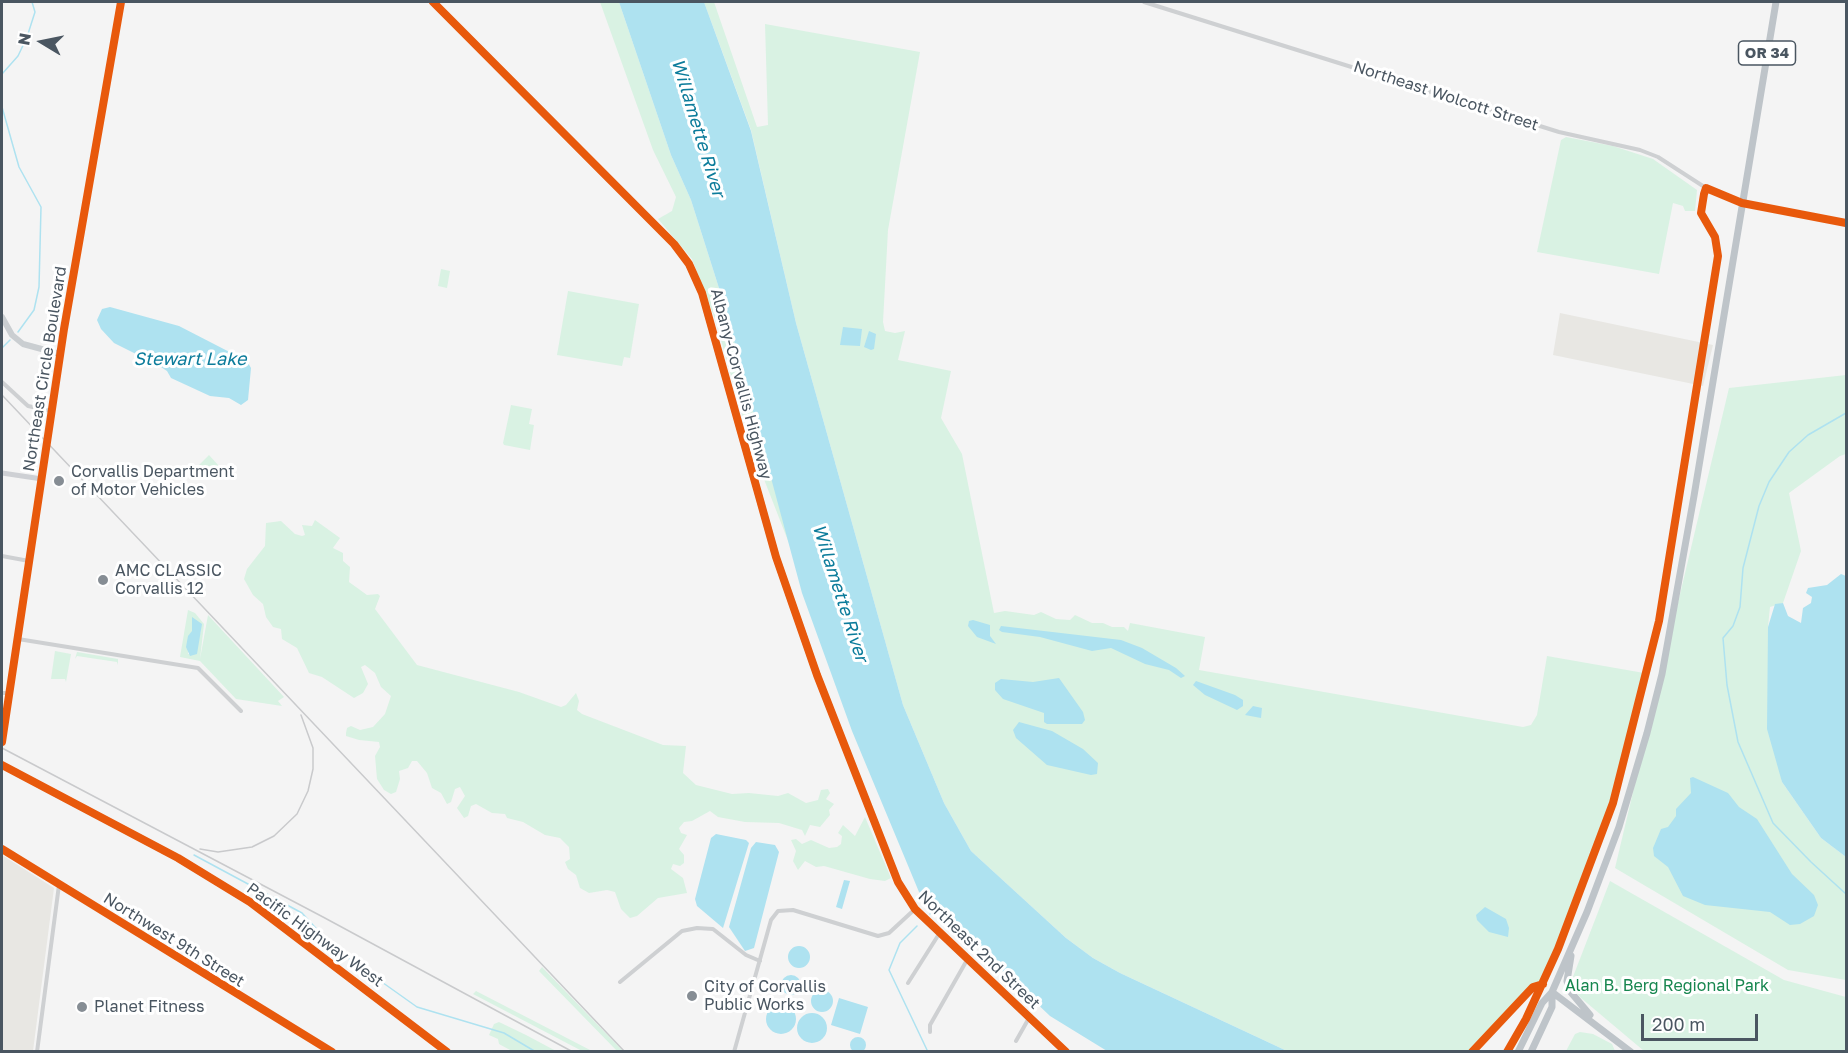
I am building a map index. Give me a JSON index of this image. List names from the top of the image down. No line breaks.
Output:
{"streets":{"highway":["OR 34","Albany-Corvallis Highway","Pacific Highway West","Northeast 2nd Street"],"main road":["Northeast Circle Boulevard","Northwest 9th Street"],"street":["Northeast Wolcott Street"]},"crossings":[["OR 34","Northeast Wolcott Street"],["Albany-Corvallis Highway","Northeast 2nd Street"]],"water":["Willamette River","Stewart Lake"],"parks":["Alan B. Berg Regional Park"],"places":["Corvallis Department of Motor Vehicles","AMC CLASSIC Corvallis 12","City of Corvallis Public Works","Planet Fitness"],"scale_bar":"200 m","north":"left"}
